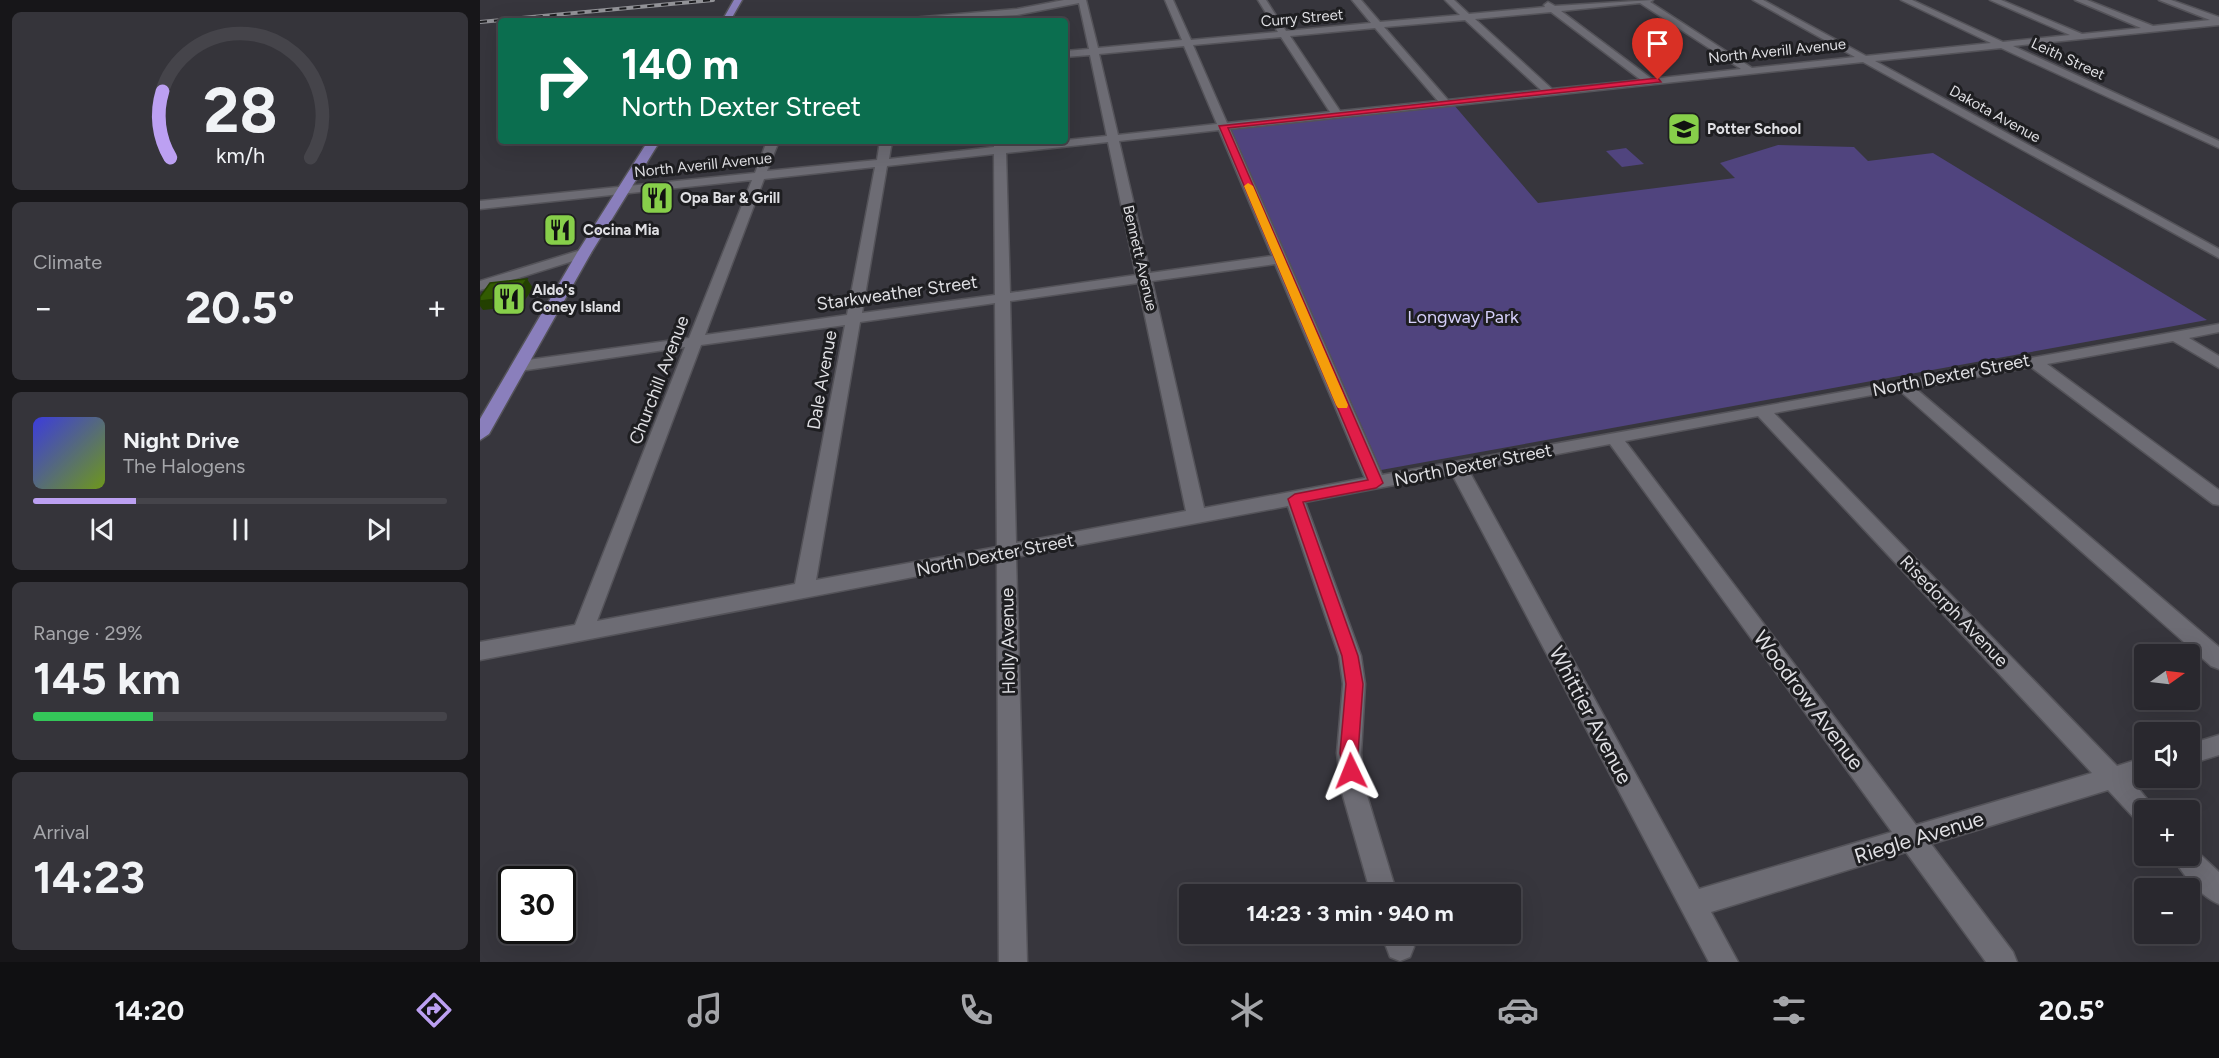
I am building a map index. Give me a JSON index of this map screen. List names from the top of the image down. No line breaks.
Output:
{"streets":{"street":["Curry Street","North Averill Avenue","Leith Street","Dakota Avenue","Bennett Avenue","Starkweather Street","North Dexter Street","Churchill Avenue","Dale Avenue","Risedorph Avenue","Holly Avenue","Woodrow Avenue","Whittier Avenue","Riegle Avenue"]},"crossings":[["Curry Street","Bennett Avenue"],["North Averill Avenue","Leith Street"],["North Averill Avenue","Dakota Avenue"],["North Averill Avenue","Bennett Avenue"],["North Averill Avenue","Churchill Avenue"],["North Averill Avenue","Dale Avenue"],["North Averill Avenue","Holly Avenue"],["Bennett Avenue","Starkweather Street"],["Bennett Avenue","North Dexter Street"],["Starkweather Street","Churchill Avenue"],["Starkweather Street","Dale Avenue"],["Starkweather Street","Holly Avenue"],["North Dexter Street","Churchill Avenue"],["North Dexter Street","Dale Avenue"],["North Dexter Street","Risedorph Avenue"],["North Dexter Street","Holly Avenue"],["North Dexter Street","Woodrow Avenue"],["North Dexter Street","Whittier Avenue"],["Risedorph Avenue","Riegle Avenue"],["Woodrow Avenue","Riegle Avenue"],["Whittier Avenue","Riegle Avenue"]],"parks":["Longway Park"],"places":{"school or university":["Potter School"],"restaurant":["Opa Bar & Grill","Cocina Mia","Aldo's Coney Island"]},"north":"right","page":{"turn":["140 m","North Dexter Street"],"tile":["Climate",["Range · 29%","145 km"],["Arrival","14:23"]],"heat":["−","20.5°","+"],"song":["Night Drive","The Halogens"],"map_buttons":["+","−"],"limit":"30","trip":"14:23 · 3 min · 940 m","tabs":["14:20","20.5°"],"gauge":["28","km/h"]}}
